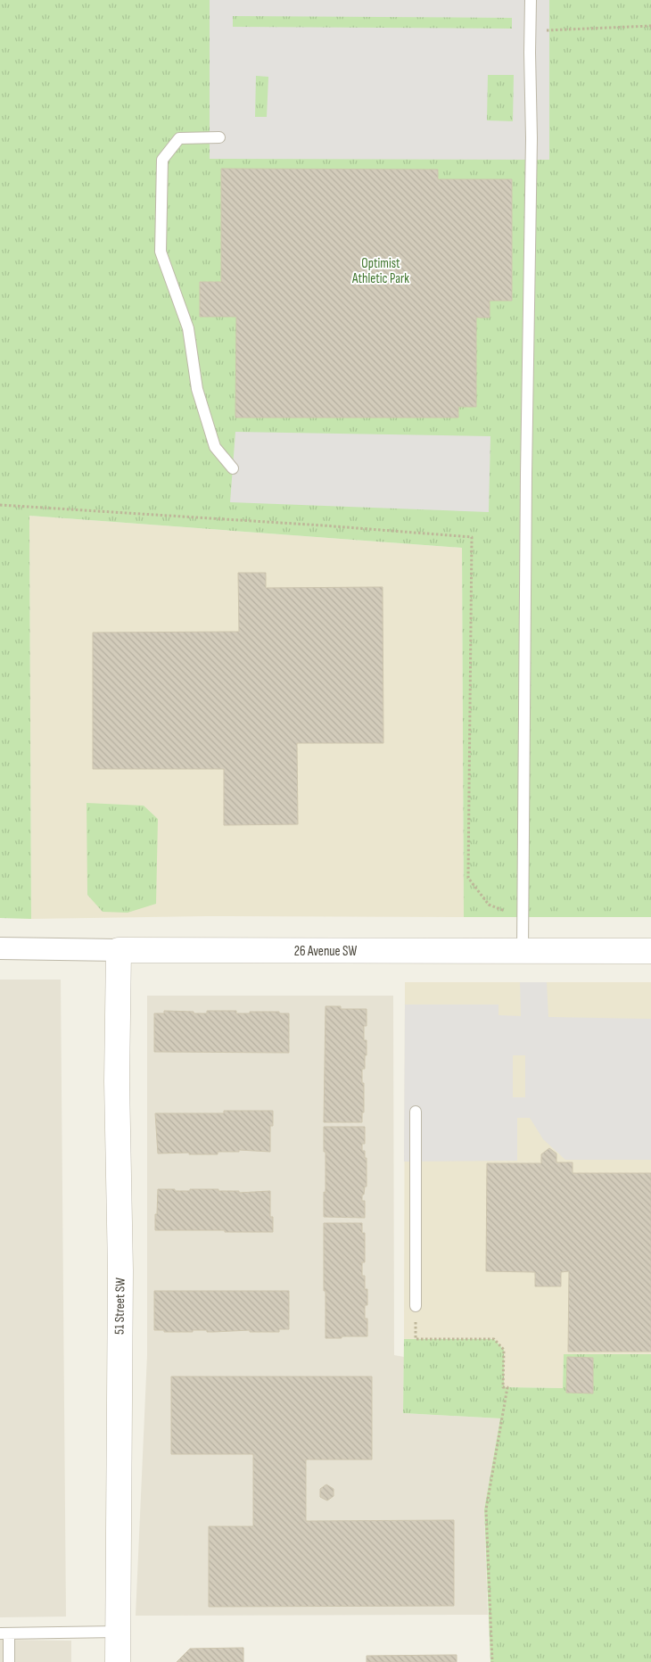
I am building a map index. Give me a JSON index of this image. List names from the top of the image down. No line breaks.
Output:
{"streets":{"street":["26 Avenue SW","51 Street SW"]},"crossings":[["26 Avenue SW","51 Street SW"]],"parks":["Optimist Athletic Park"]}
